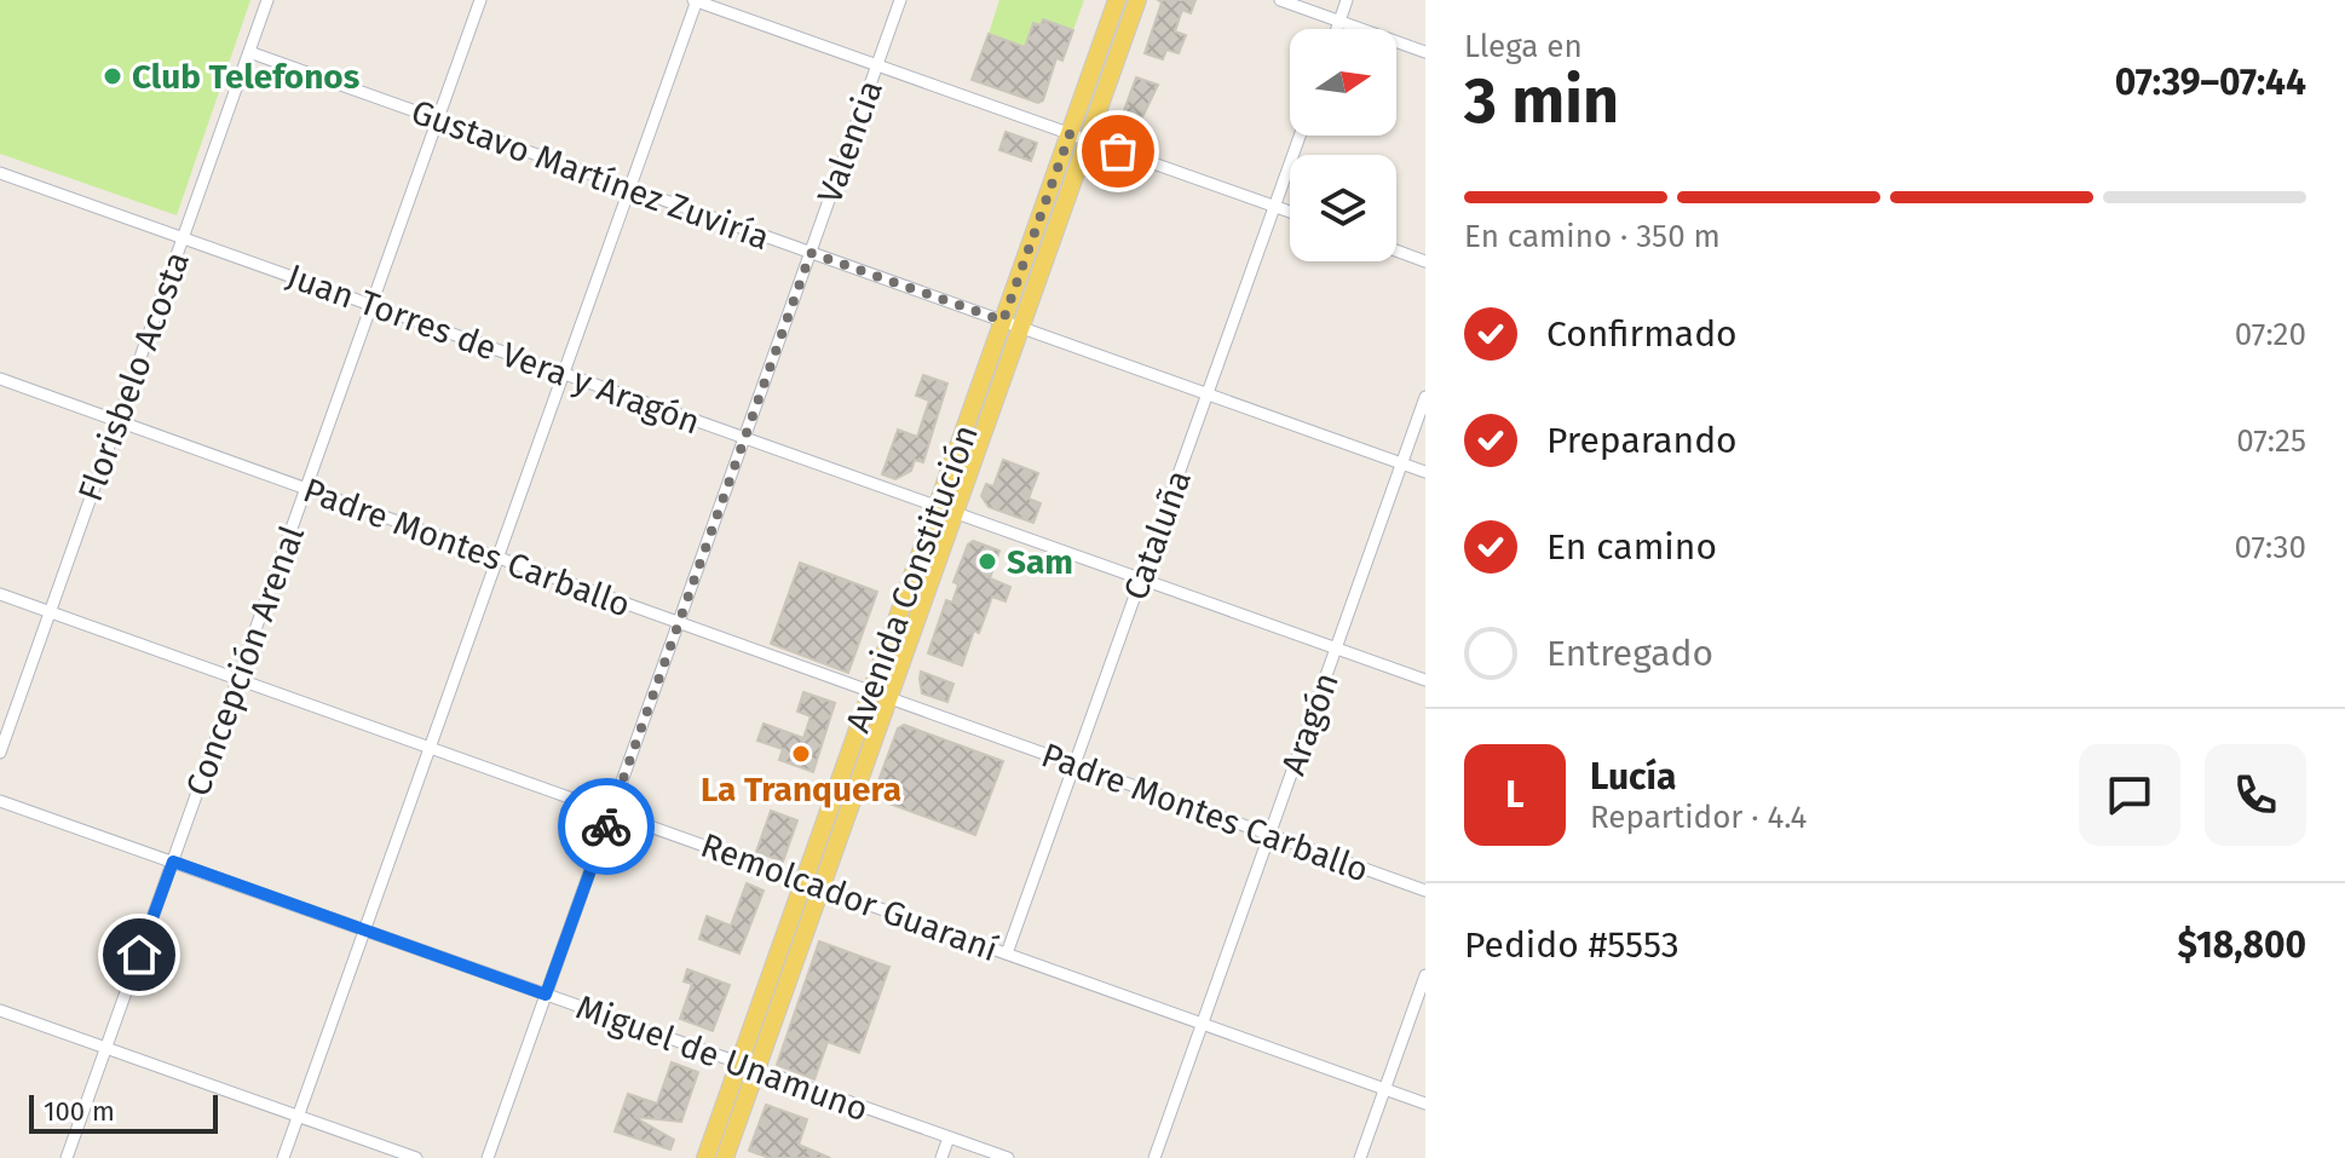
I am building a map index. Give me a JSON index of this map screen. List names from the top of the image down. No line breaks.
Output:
{"streets":{"main road":["Avenida Constitución"],"street":["Valencia","Gustavo Martínez Zuviría","Juan Torres de Vera y Aragón","Florisbelo Acosta","Cataluña","Padre Montes Carballo","Concepción Arenal","Aragón","Remolcador Guaraní","Miguel de Unamuno"]},"crossings":[["Valencia","Gustavo Martínez Zuviría"],["Valencia","Juan Torres de Vera y Aragón"],["Valencia","Padre Montes Carballo"],["Valencia","Remolcador Guaraní"],["Valencia","Miguel de Unamuno"],["Gustavo Martínez Zuviría","Florisbelo Acosta"],["Gustavo Martínez Zuviría","Cataluña"],["Gustavo Martínez Zuviría","Avenida Constitución"],["Gustavo Martínez Zuviría","Concepción Arenal"],["Gustavo Martínez Zuviría","Aragón"],["Juan Torres de Vera y Aragón","Florisbelo Acosta"],["Juan Torres de Vera y Aragón","Cataluña"],["Juan Torres de Vera y Aragón","Avenida Constitución"],["Juan Torres de Vera y Aragón","Concepción Arenal"],["Juan Torres de Vera y Aragón","Aragón"],["Florisbelo Acosta","Padre Montes Carballo"],["Florisbelo Acosta","Remolcador Guaraní"],["Cataluña","Padre Montes Carballo"],["Cataluña","Remolcador Guaraní"],["Padre Montes Carballo","Avenida Constitución"],["Padre Montes Carballo","Concepción Arenal"],["Padre Montes Carballo","Aragón"],["Avenida Constitución","Remolcador Guaraní"],["Avenida Constitución","Miguel de Unamuno"],["Concepción Arenal","Remolcador Guaraní"],["Concepción Arenal","Miguel de Unamuno"],["Aragón","Remolcador Guaraní"]],"places":["Club Telefonos","Sam","La Tranquera"],"scale_bar":"100 m","north":"right","page":{"heading":["3 min","Llega en","07:39–07:44"],"panel":["Lucía","Repartidor · 4.4","Pedido #5553","$18,800"],"bar":"En camino · 350 m","list":[["Confirmado","07:20"],["Preparando","07:25"],["En camino","07:30"],"Entregado"],"round":"L","scale":"100 m"}}
